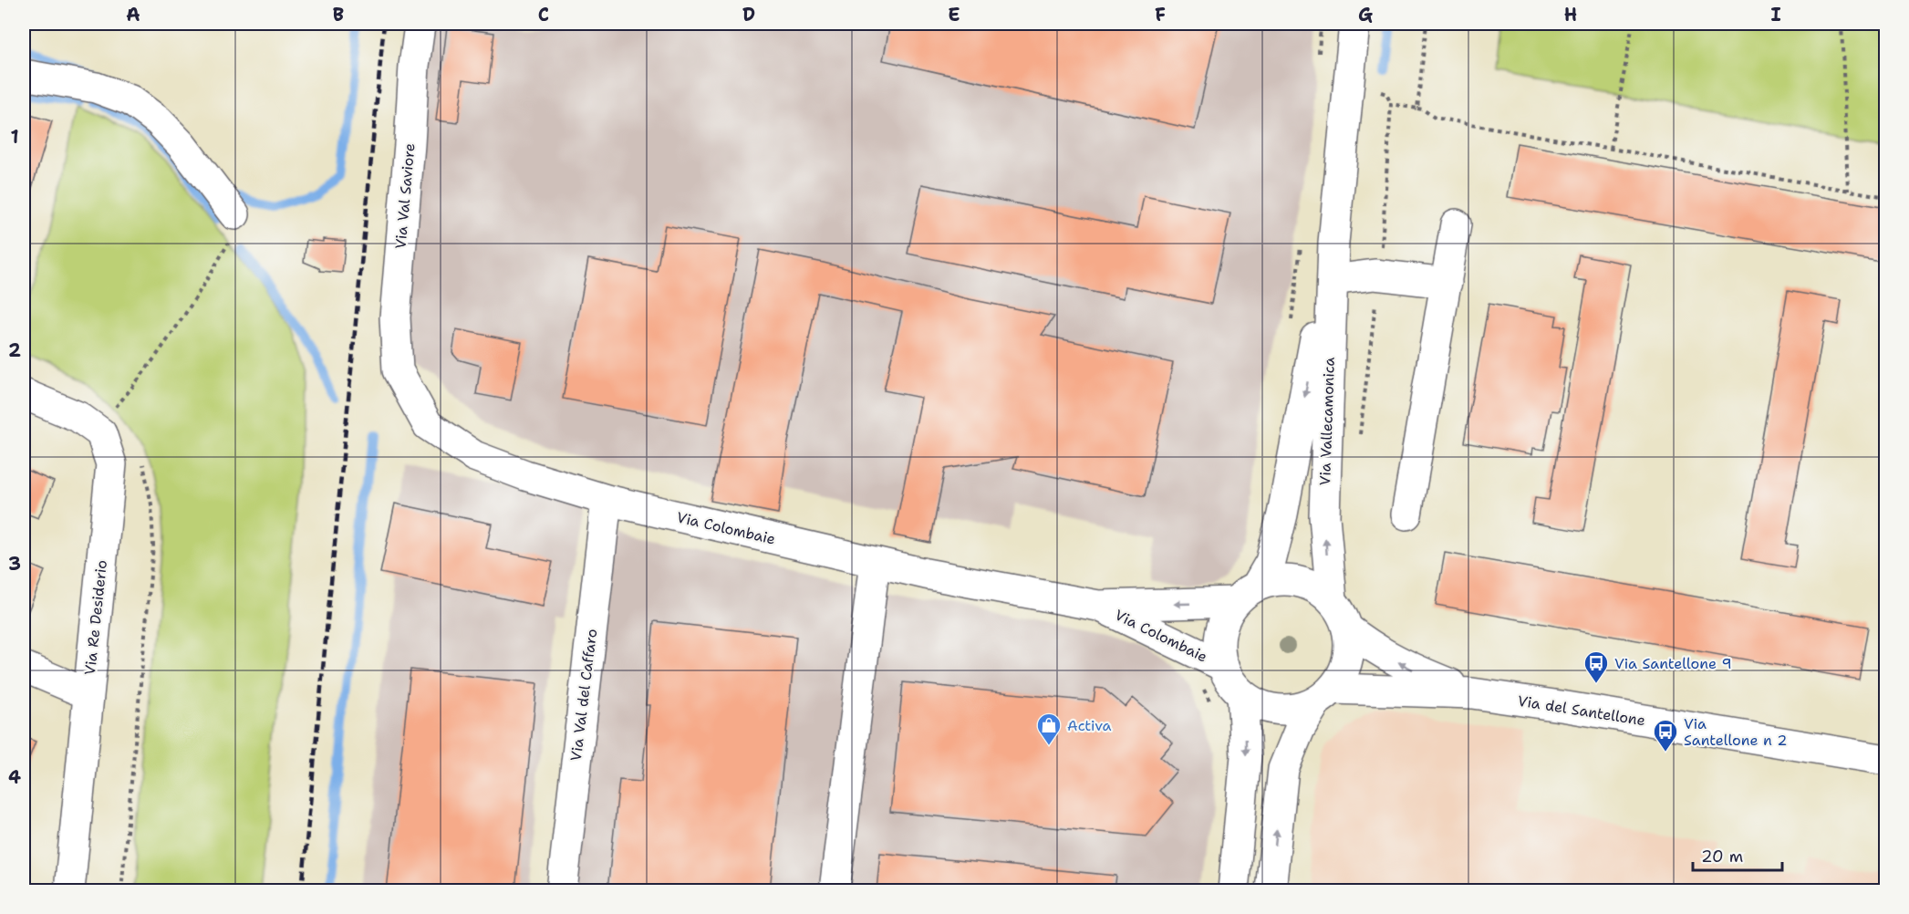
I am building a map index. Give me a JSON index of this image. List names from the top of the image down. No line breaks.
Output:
{"streets":{"street":["Via Val Saviore","Via Vallecamonica","Via Colombaie","Via Re Desiderio","Via Val del Caffaro","Via del Santellone"]},"crossings":[["Via Val Saviore","Via Colombaie"],["Via Vallecamonica","Via Colombaie"],["Via Vallecamonica","Via del Santellone"],["Via Colombaie","Via Val del Caffaro"],["Via Colombaie","Via del Santellone"]],"places":{"bus stop":["Via Santellone 9","Via Santellone n 2"],"shop":["Activa"]},"scale_bar":"20 m","grid":{"columns":["A","B","C","D","E","F","G","H","I"],"rows":["1","2","3","4"]}}
